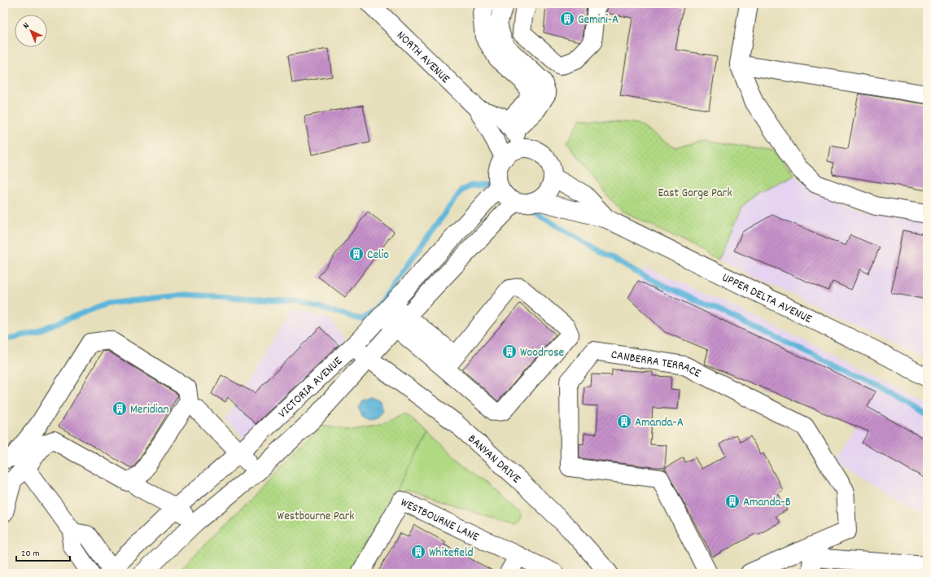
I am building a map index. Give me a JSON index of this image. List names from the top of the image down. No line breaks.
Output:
{"streets":{"street":["NORTH AVENUE","UPPER DELTA AVENUE","CANBERRA TERRACE","VICTORIA AVENUE","BANYAN DRIVE","WESTBOURNE LANE"]},"crossings":[["UPPER DELTA AVENUE","VICTORIA AVENUE"],["VICTORIA AVENUE","BANYAN DRIVE"]],"parks":["East Gorge Park","Westbourne Park"],"places":{"building":["Gemini-A","Celio","Woodrose","Meridian","Amanda-A","Amanda-B","Whitefield"]},"scale_bar":"20 m","north":"top left"}
